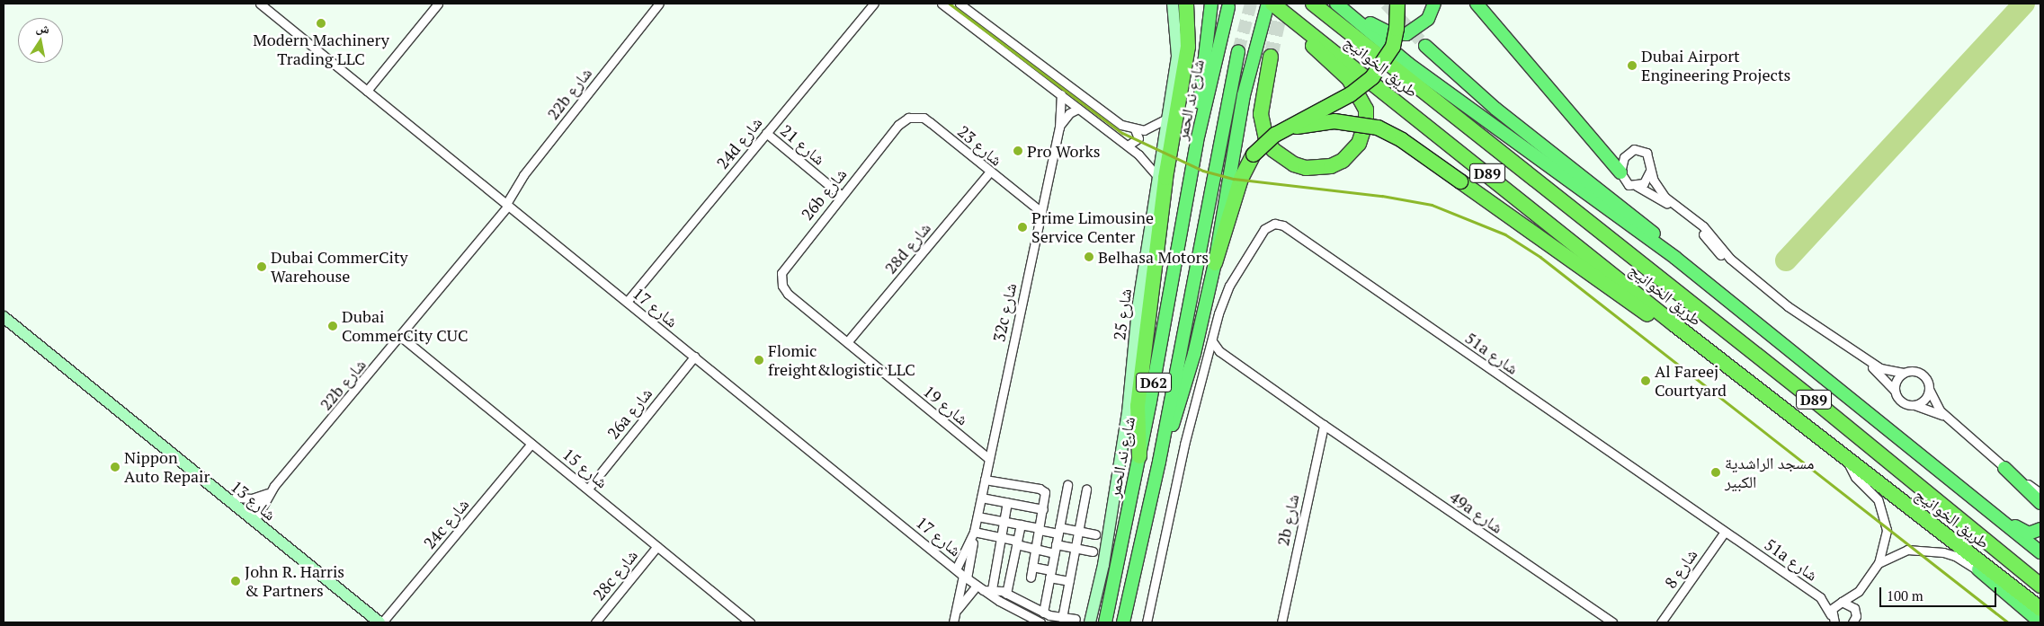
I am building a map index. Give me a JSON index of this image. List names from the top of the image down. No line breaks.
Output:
{"streets":{"highway":["طريق الخوانيج","D89"],"main road":["شارع ند الحمر","D62"],"street":["22b شارع","24d شارع","شارع 21","شارع 23","26b شارع","28d شارع","شارع 17","32c شارع","شارع 25","51a شارع","شارع 19","26a شارع","شارع 15","شارع 13","49a شارع","2b شارع","24c شارع","شارع 8","28c شارع"]},"crossings":[["22b شارع","شارع 17"],["22b شارع","شارع 15"],["22b شارع","شارع 13"],["24d شارع","شارع 21"],["24d شارع","شارع 17"],["شارع 21","26b شارع"],["شارع 23","26b شارع"],["شارع 23","28d شارع"],["شارع 23","32c شارع"],["26b شارع","شارع 19"],["28d شارع","شارع 19"],["شارع 17","32c شارع"],["شارع 17","26a شارع"],["32c شارع","شارع 19"],["51a شارع","49a شارع"],["51a شارع","شارع 8"],["26a شارع","شارع 15"],["شارع 15","24c شارع"],["شارع 15","28c شارع"],["شارع 13","24c شارع"],["49a شارع","2b شارع"]],"places":["Modern Machinery Trading LLC","Dubai Airport Engineering Projects","Pro Works","Prime Limousine Service Center","Belhasa Motors","Dubai CommerCity Warehouse","Dubai CommerCity CUC","Flomic freight&logistic LLC","Al Fareej Courtyard","Nippon Auto Repair","مسجد الراشدية الكبير","John R. Harris & Partners"],"scale_bar":"100 m","north":"top"}
